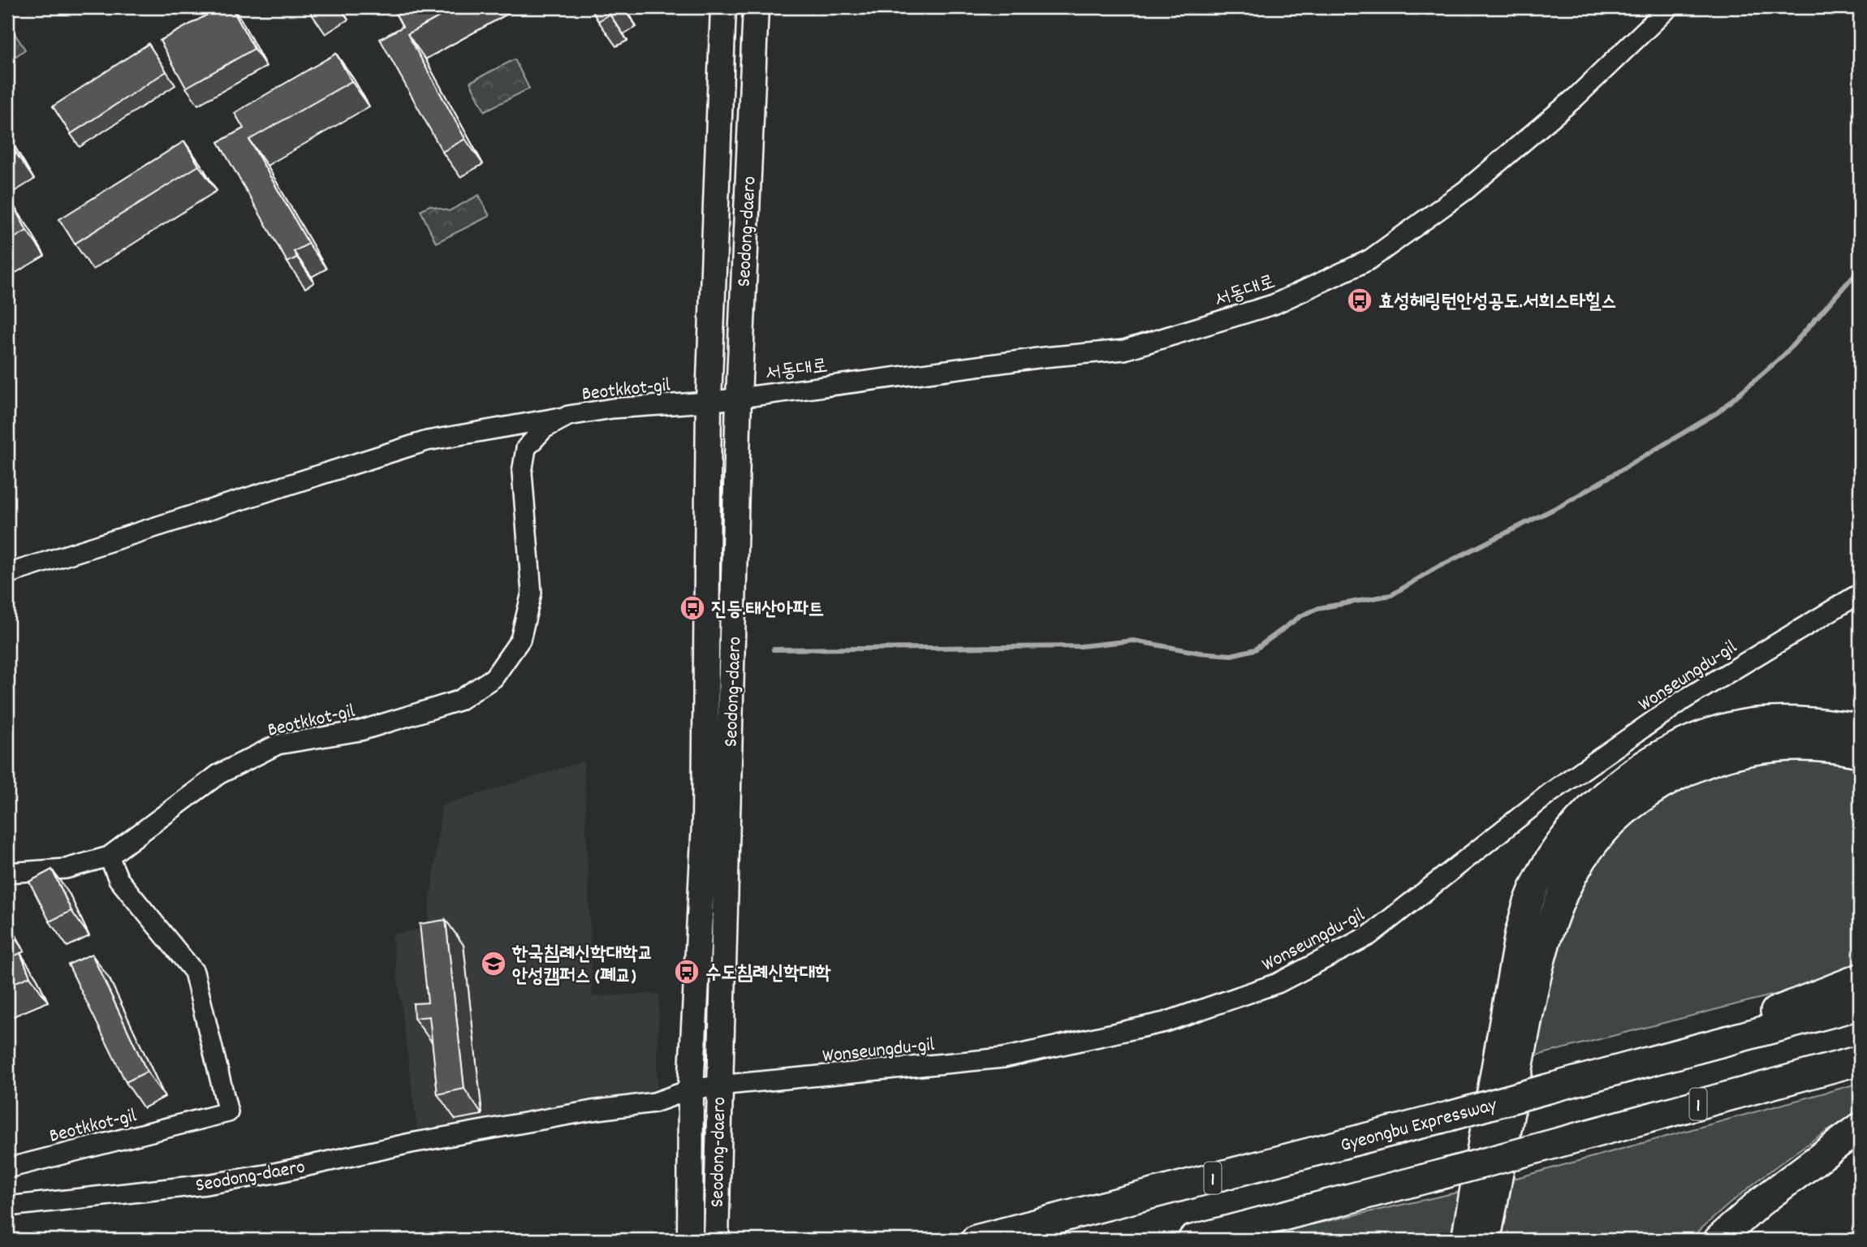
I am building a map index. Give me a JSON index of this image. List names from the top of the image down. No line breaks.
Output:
{"streets":{"highway":["1","Gyeongbu Expressway"],"main road":["Seodong-daero"],"street":["서동대로","Beotkkot-gil","Wonseungdu-gil"]},"crossings":[["Seodong-daero","서동대로"],["Seodong-daero","Beotkkot-gil"],["Seodong-daero","Wonseungdu-gil"],["서동대로","Beotkkot-gil"]],"places":{"bus stop":["효성헤링턴안성공도.서희스타힐스","진등.태산아파트","수도침례신학대학"],"school or university":["한국침례신학대학교 안성캠퍼스 (폐교)"]}}
